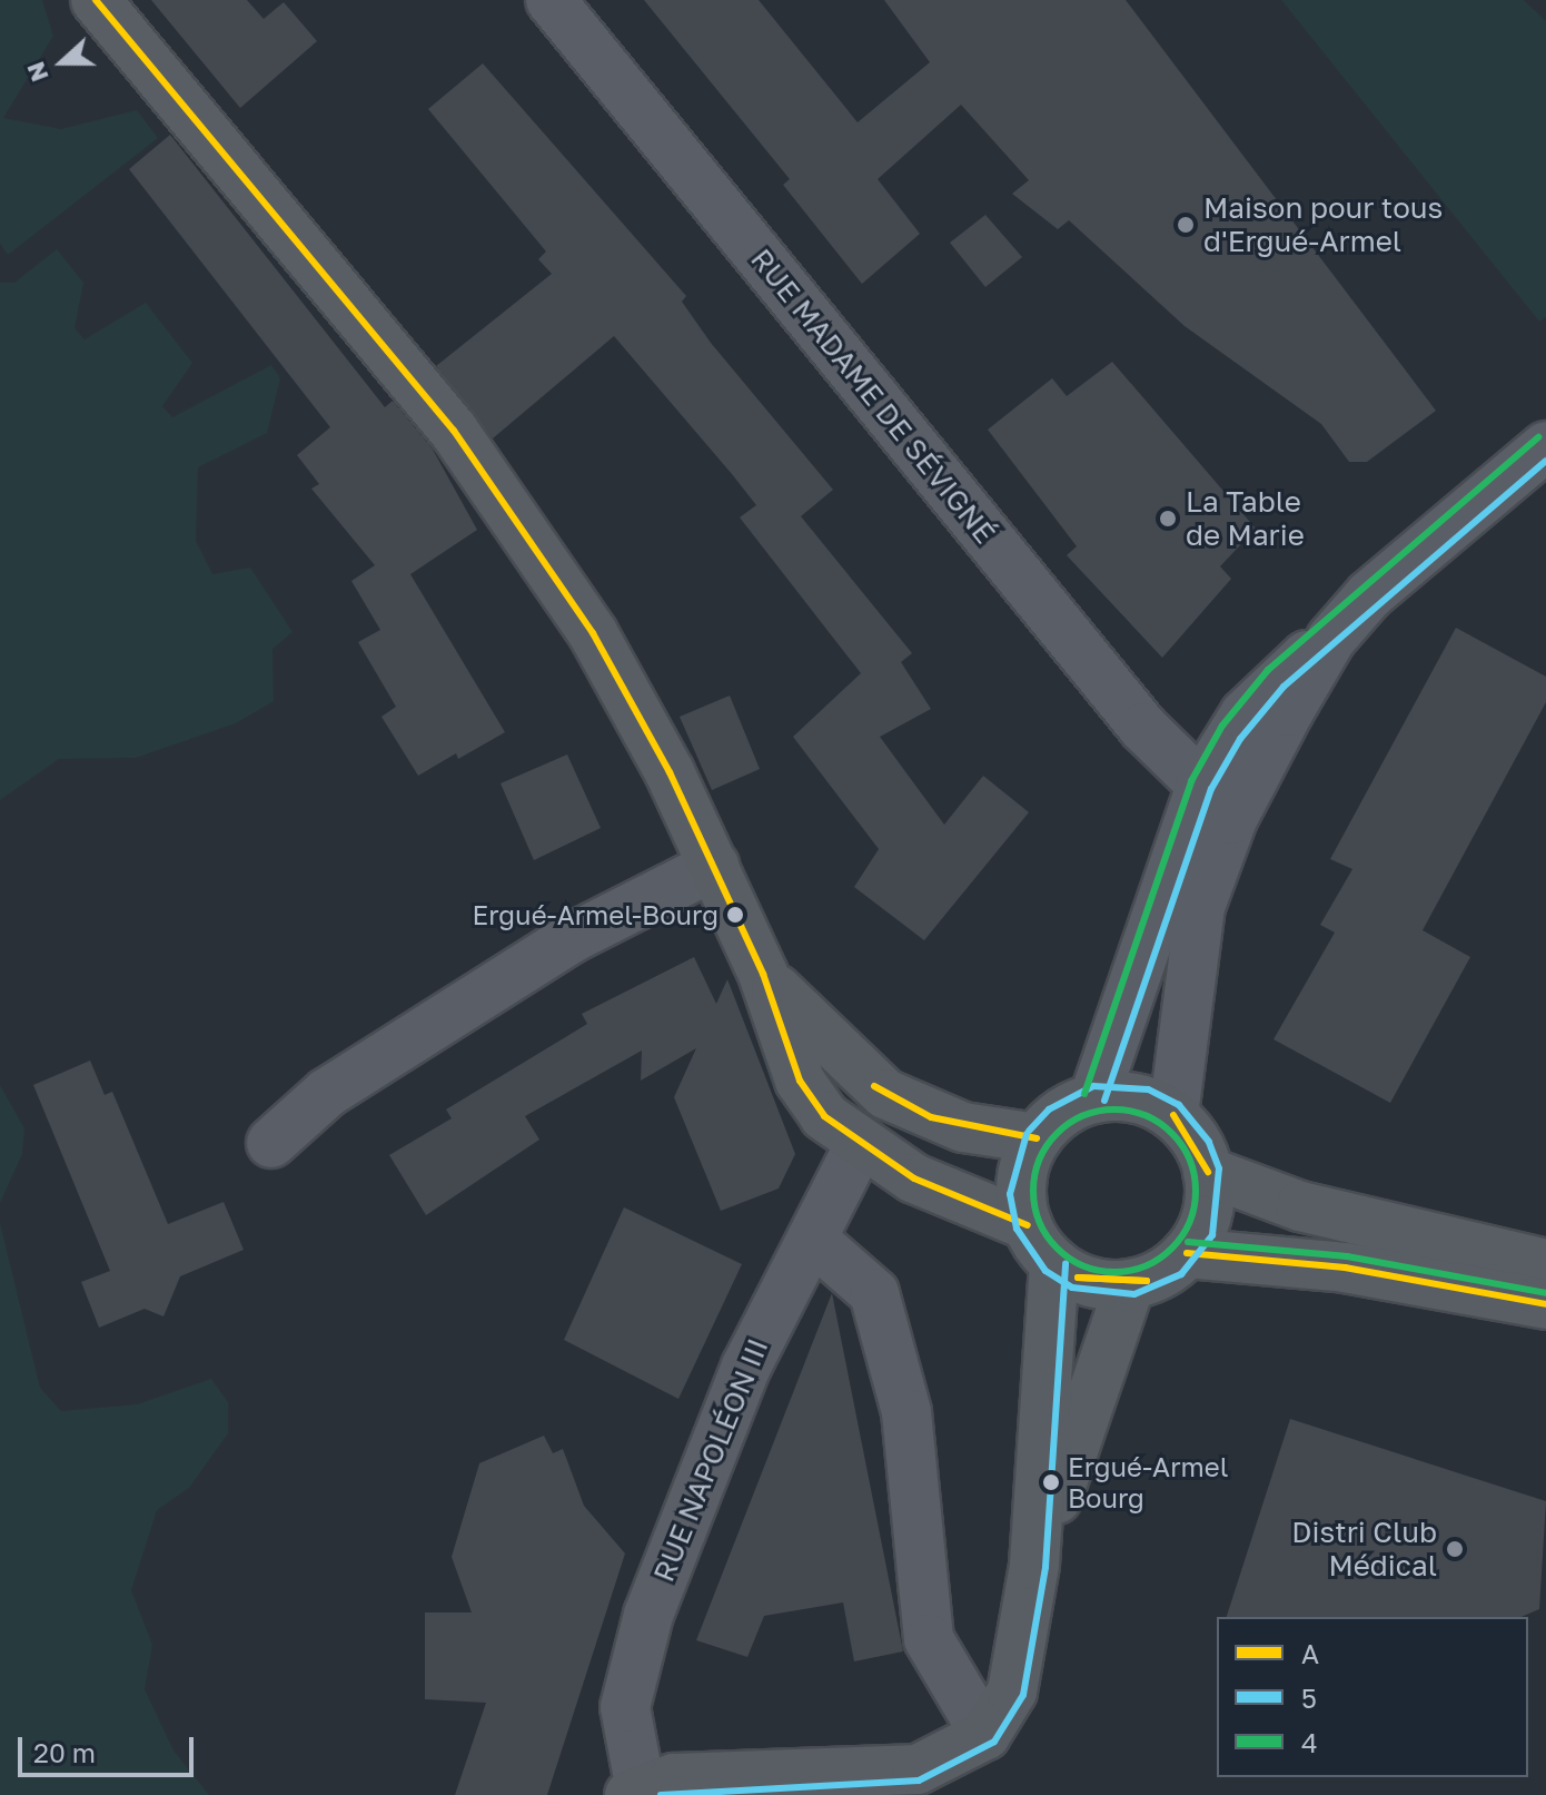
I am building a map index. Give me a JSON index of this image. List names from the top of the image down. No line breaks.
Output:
{"streets":{"street":["RUE MADAME DE SÉVIGNÉ","RUE NAPOLÉON III"]},"places":["Maison pour tous d'Ergué-Armel","La Table de Marie","Ergué-Armel-Bourg","Ergué-Armel Bourg","Distri Club Médical"],"lines":["transit line A","transit line 4","transit line 5"],"legend":["A","5","4"],"scale_bar":"20 m","north":"left"}
